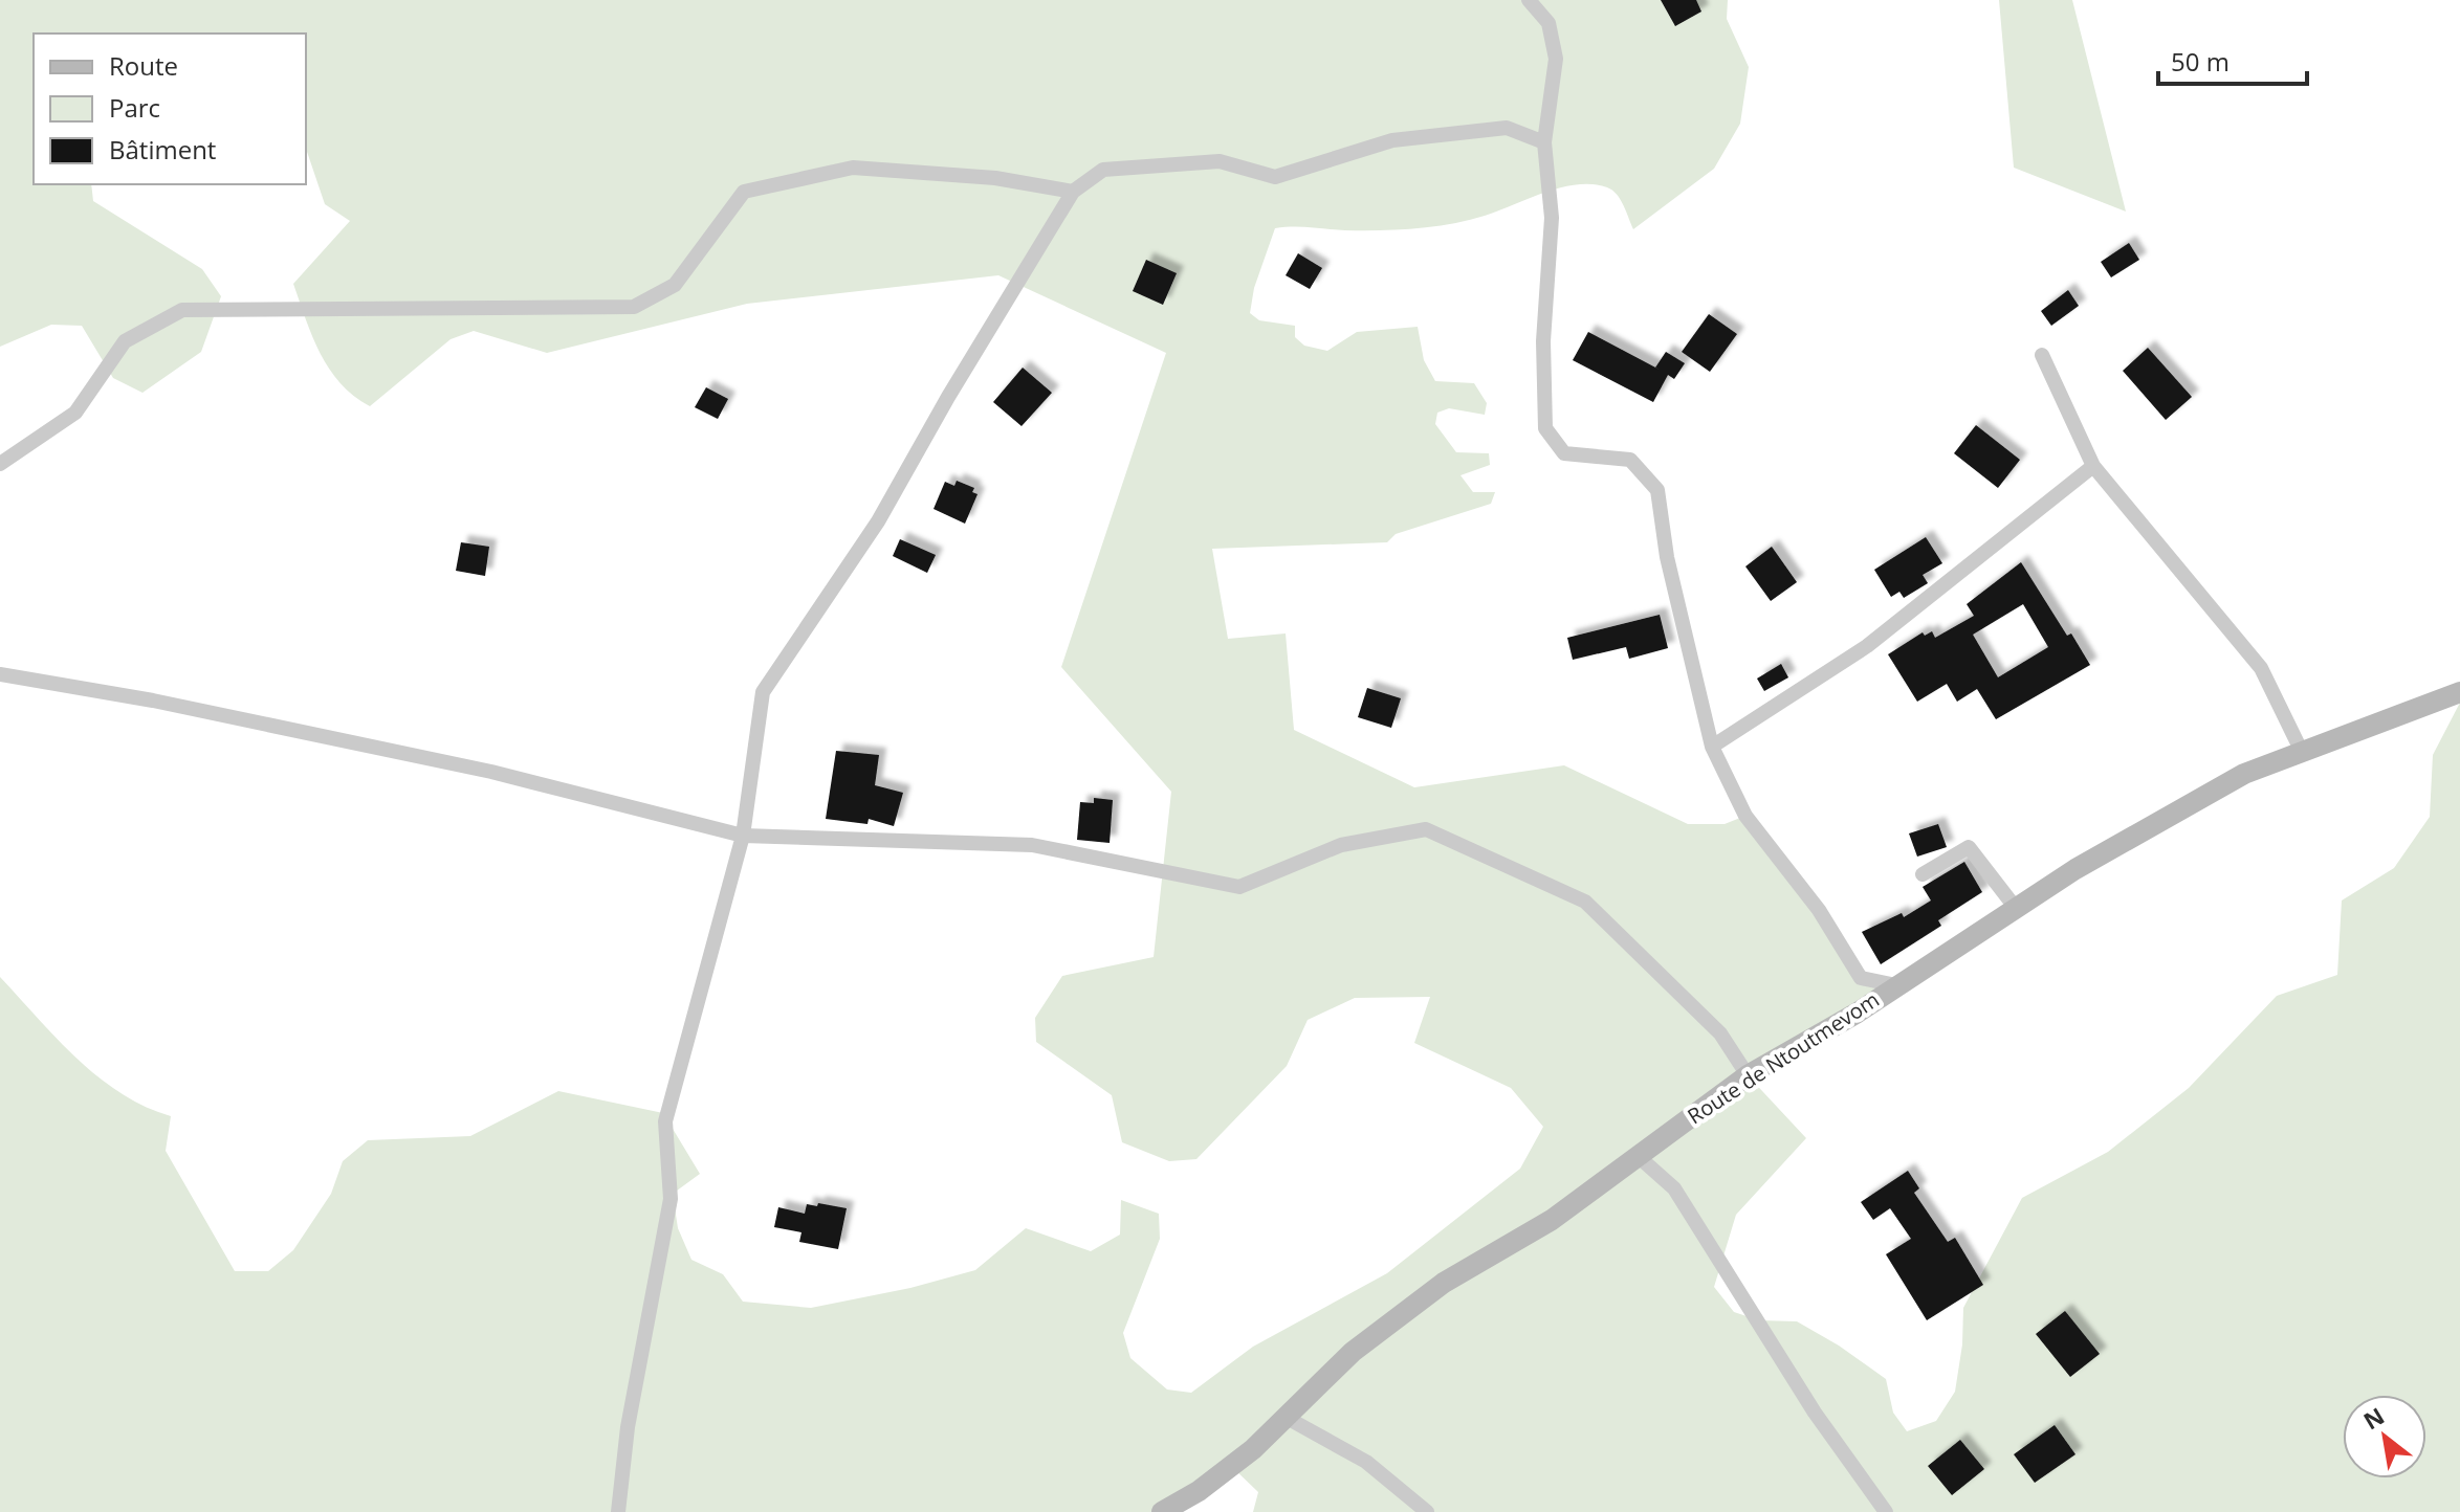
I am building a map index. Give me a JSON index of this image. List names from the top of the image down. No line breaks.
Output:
{"streets":{"street":["Route de Ntoutmevom"]},"legend":["Route","Parc","Bâtiment"],"scale_bar":"50 m","north":"top left"}
